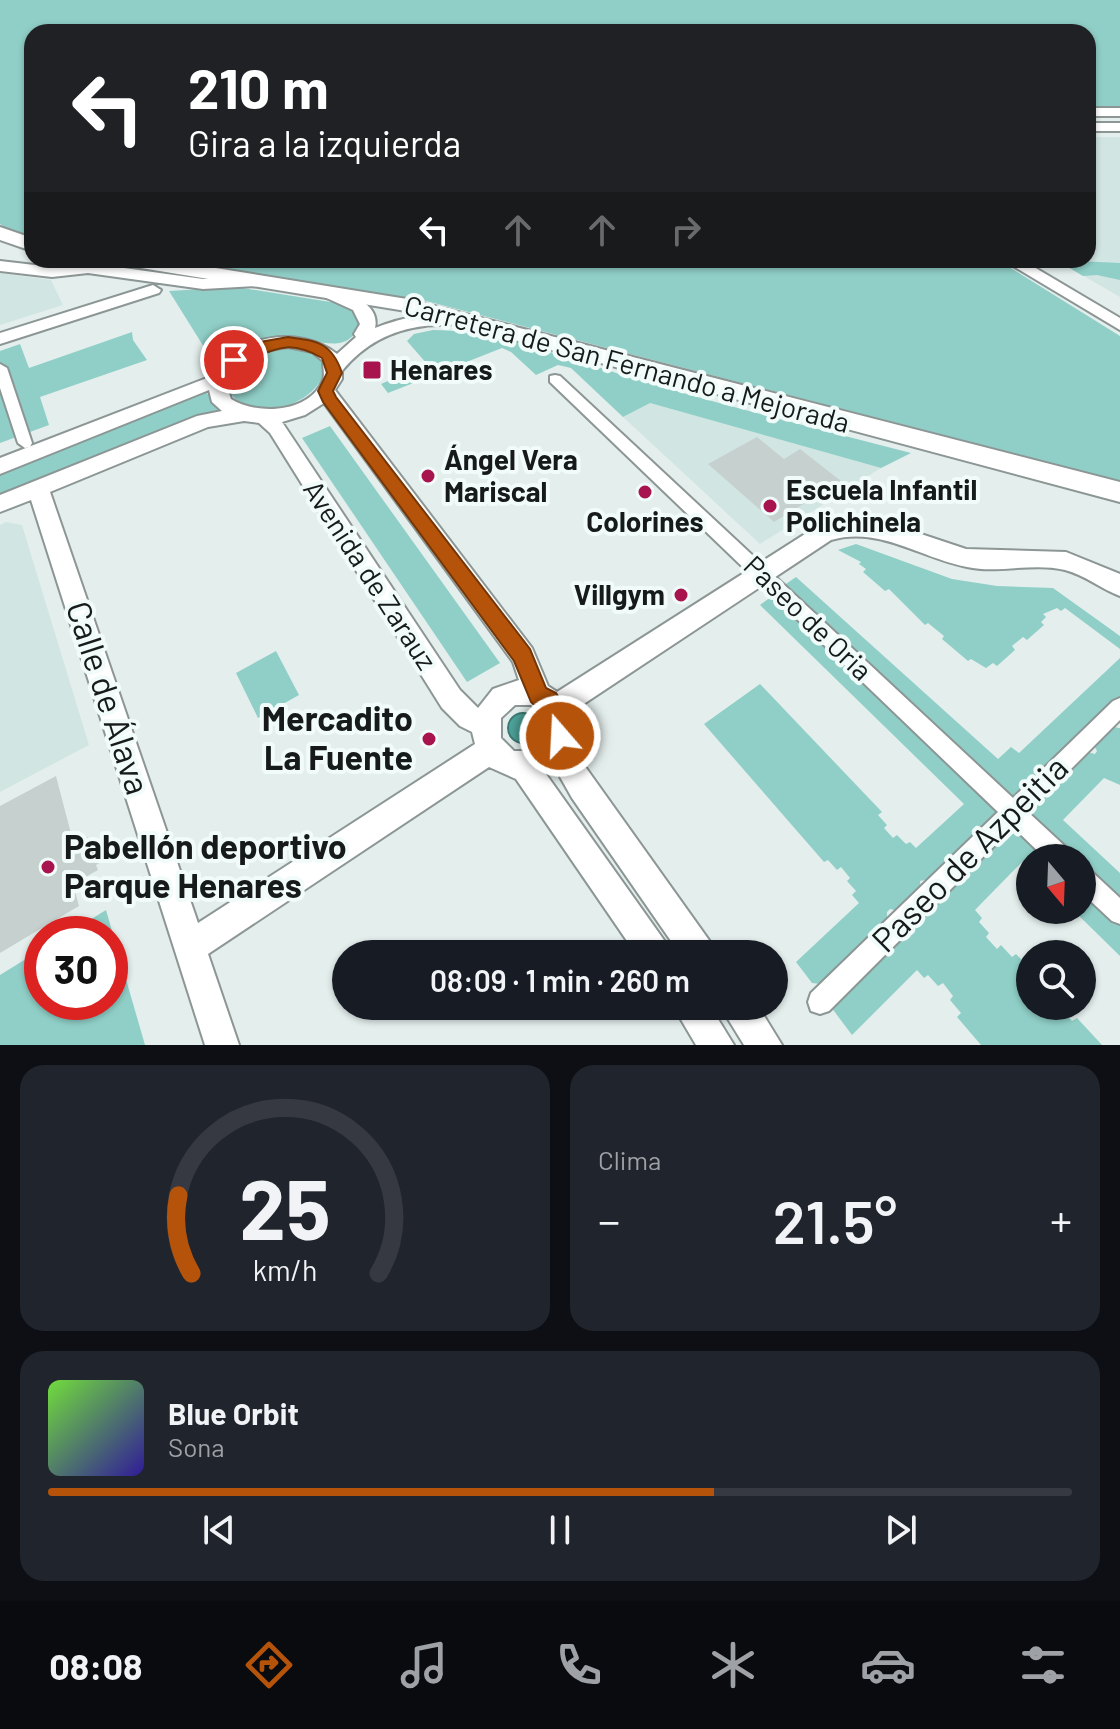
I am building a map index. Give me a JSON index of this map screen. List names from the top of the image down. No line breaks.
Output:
{"streets":{"street":["Carretera de San Fernando a Mejorada","Avenida de Zarauz","Paseo de Oria","Calle de Álava","Paseo de Azpeitia"]},"crossings":[["Paseo de Oria","Paseo de Azpeitia"]],"places":{"transit":["Henares"],"other":["Ángel Vera Mariscal","Colorines","Escuela Infantil Polichinela","Villgym","Mercadito La Fuente","Pabellón deportivo Parque Henares"]},"north":"bottom","page":{"turn":["210 m","Gira a la izquierda"],"limit":"30","trip":"08:09 · 1 min · 260 m","tile":"Clima","heat":["−","21.5°","+"],"song":["Blue Orbit","Sona"],"tabs":"08:08","gauge":["25","km/h"]}}
